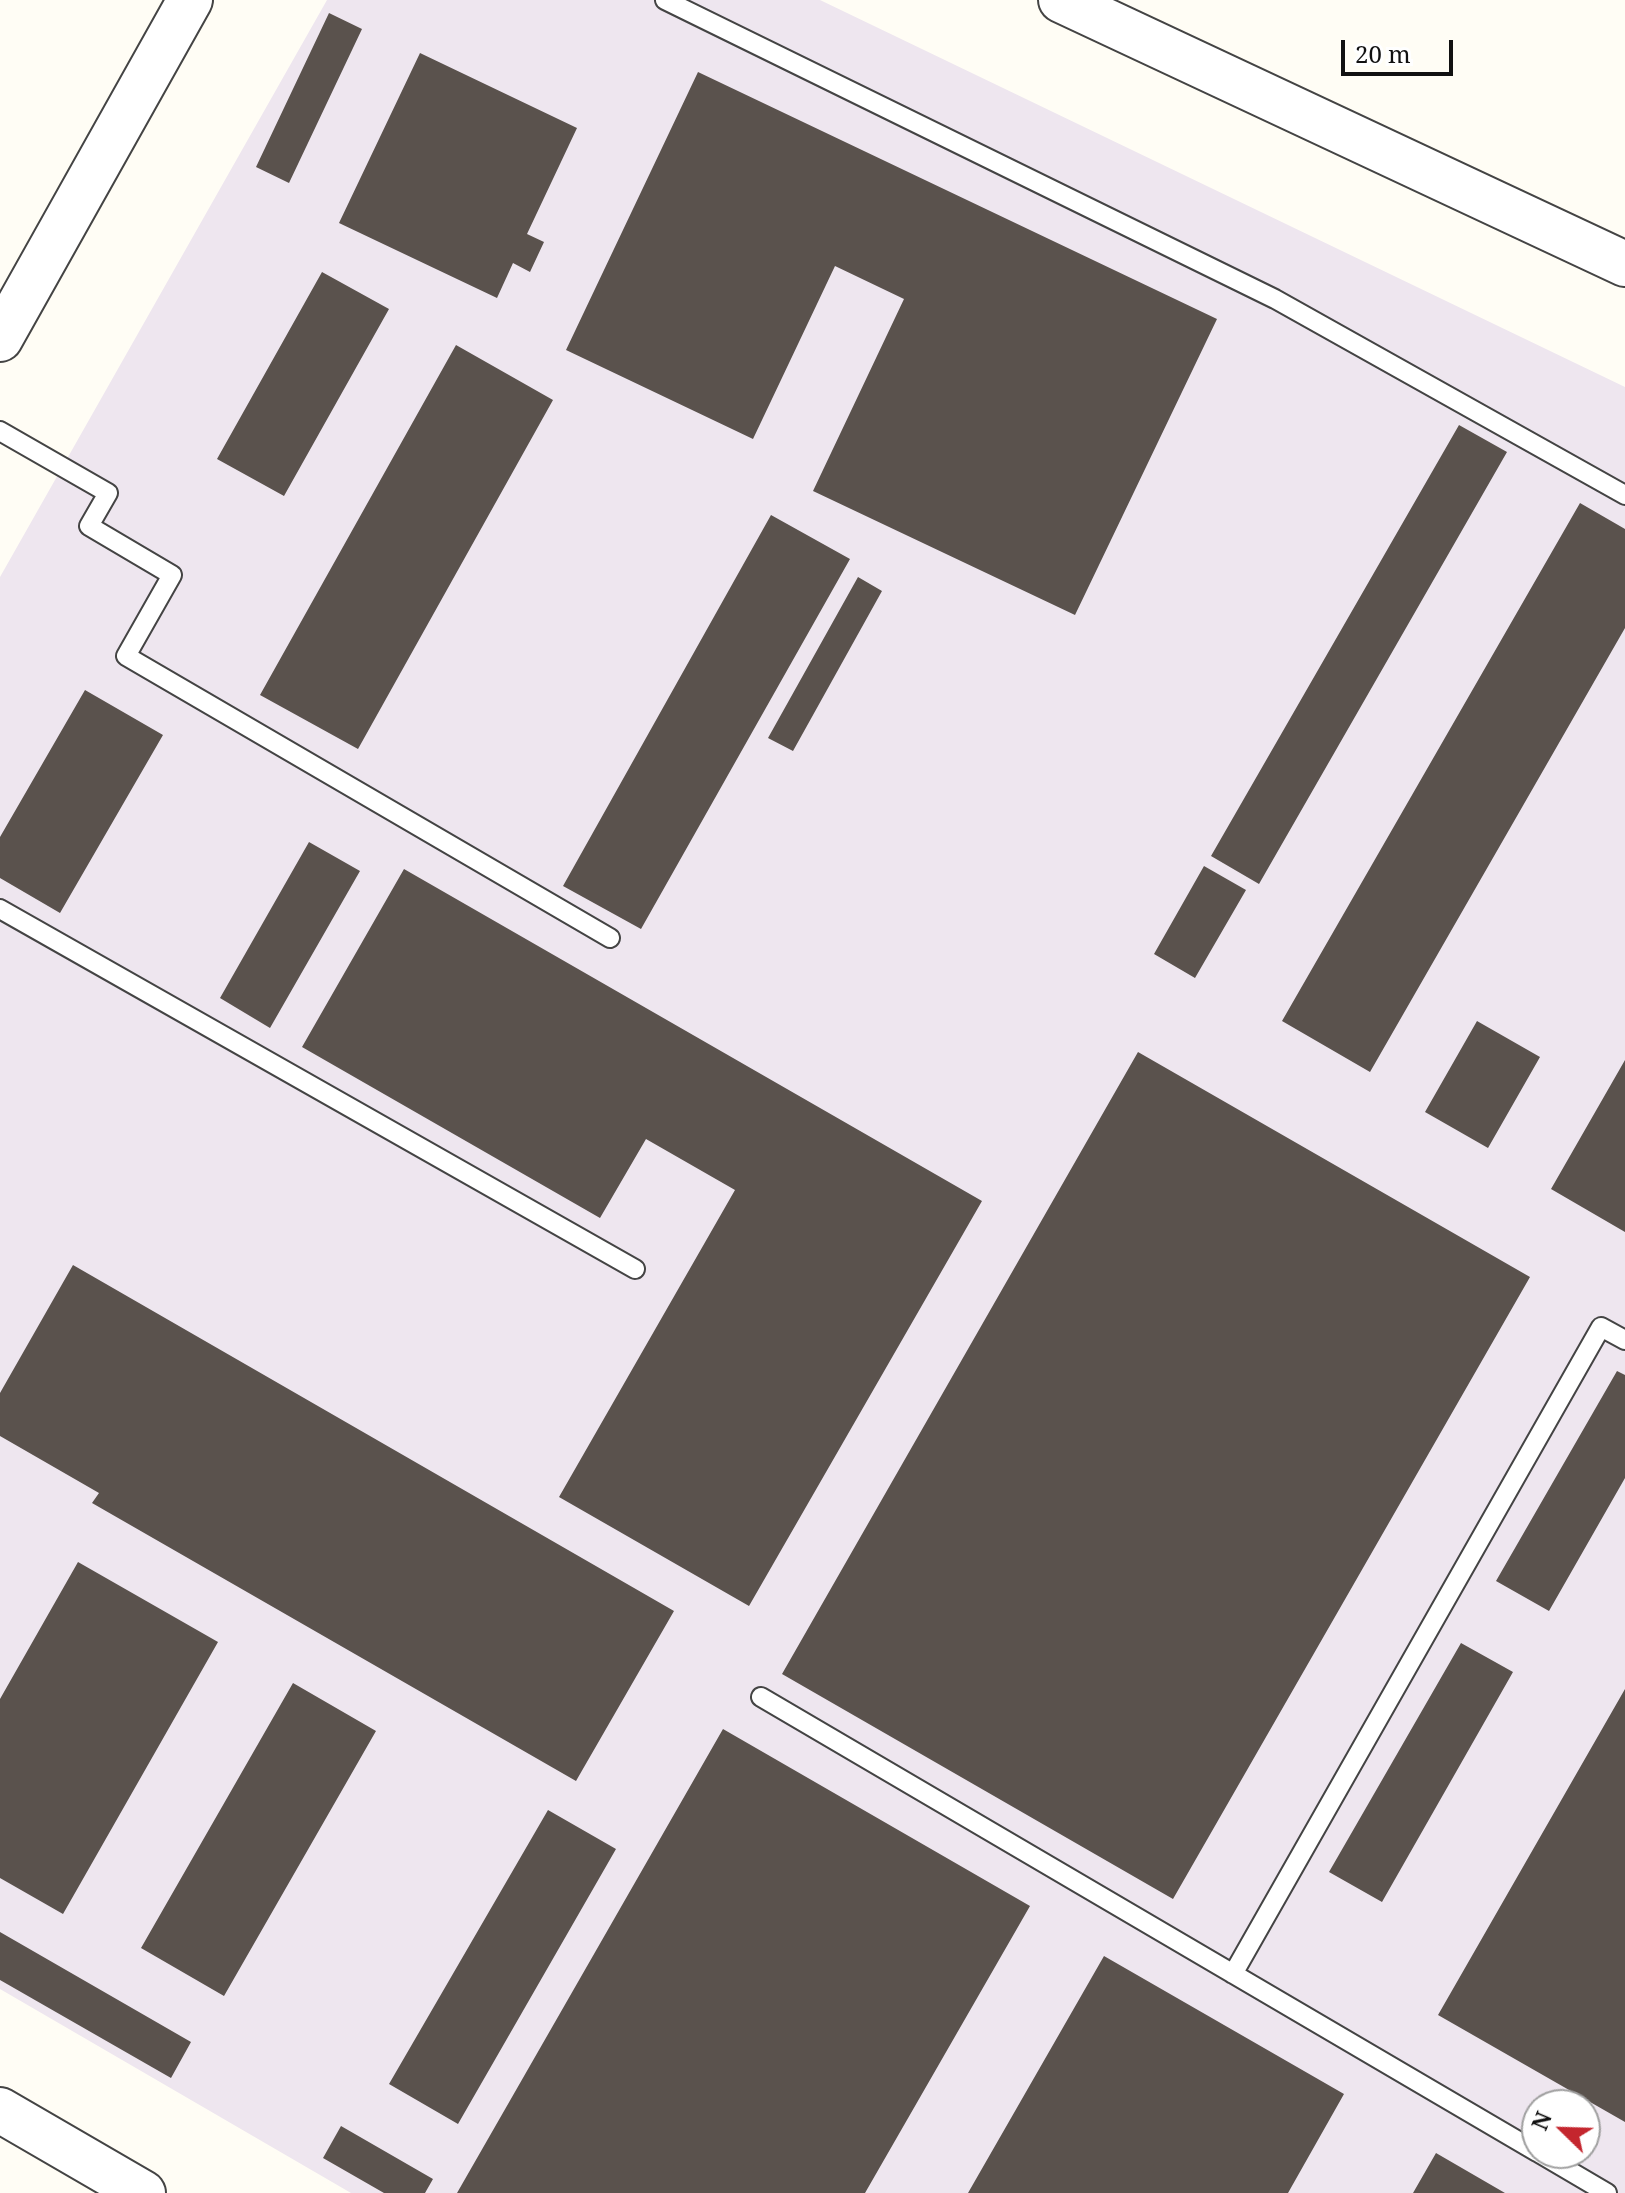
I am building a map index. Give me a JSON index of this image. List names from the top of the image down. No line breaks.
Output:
{"scale_bar":"20 m","north":"top left"}
